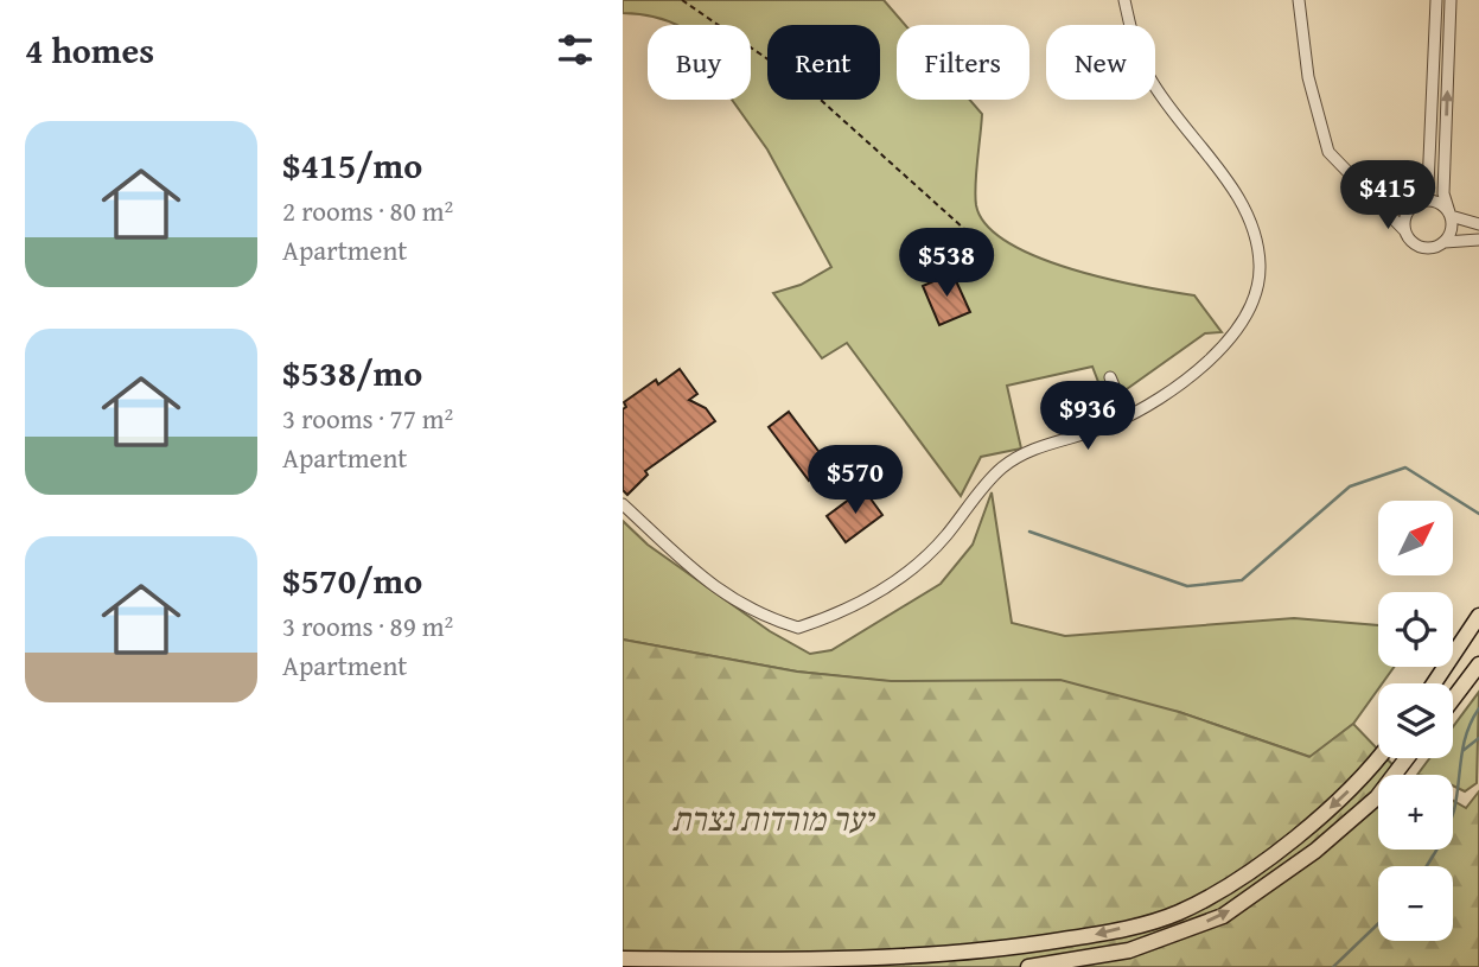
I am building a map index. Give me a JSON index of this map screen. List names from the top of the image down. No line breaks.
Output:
{"parks":["יער מורדות נצרת"],"north":"top right","page":{"heading":"4 homes","chip":["Buy","Rent","Filters","New"],"list":[{"name":"$415/mo","note":"2 rooms · 80 m² · Apartment"},{"name":"$538/mo","note":"3 rooms · 77 m² · Apartment"},{"name":"$570/mo","note":"3 rooms · 89 m² · Apartment"}],"price":["$415","$538","$936","$570"],"map_buttons":["+","−"]}}
